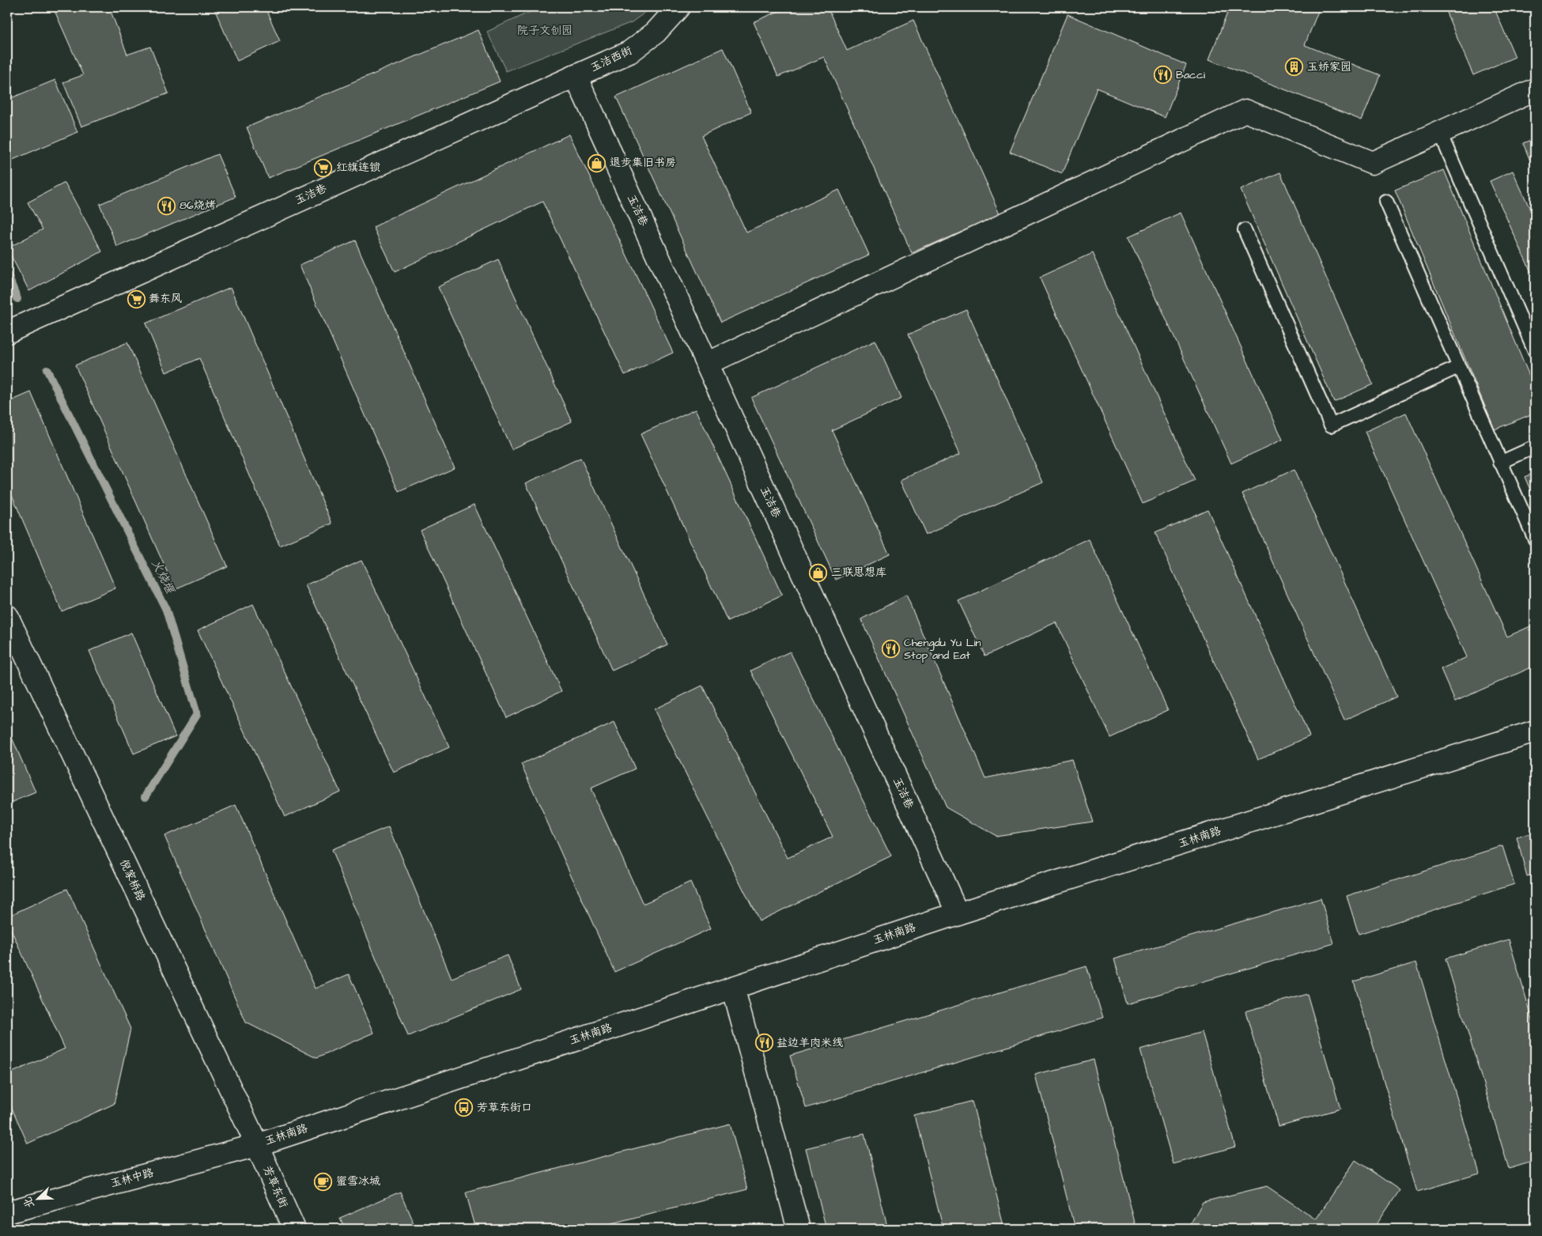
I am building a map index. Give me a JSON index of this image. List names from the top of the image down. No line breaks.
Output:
{"streets":{"street":["玉洁西街","玉洁巷","玉林南路","倪家桥路","玉林中路","芳草东街"]},"crossings":[["玉洁西街","玉洁巷"],["玉洁巷","玉林南路"],["玉林南路","倪家桥路"],["玉林南路","玉林中路"],["玉林南路","芳草东街"],["倪家桥路","玉林中路"],["倪家桥路","芳草东街"],["玉林中路","芳草东街"]],"water":["火烧堰"],"parks":["院子文创园"],"places":{"building":["玉娇家园"],"restaurant":["Bacci","86烧烤","Chengdu Yu Lin Stop and Eat","盐边羊肉米线"],"shop":["退步集旧书房","三联思想库"],"supermarket":["红旗连锁","舞东风"],"bus stop":["芳草东街口"],"cafe":["蜜雪冰城"]},"north":"bottom left"}
